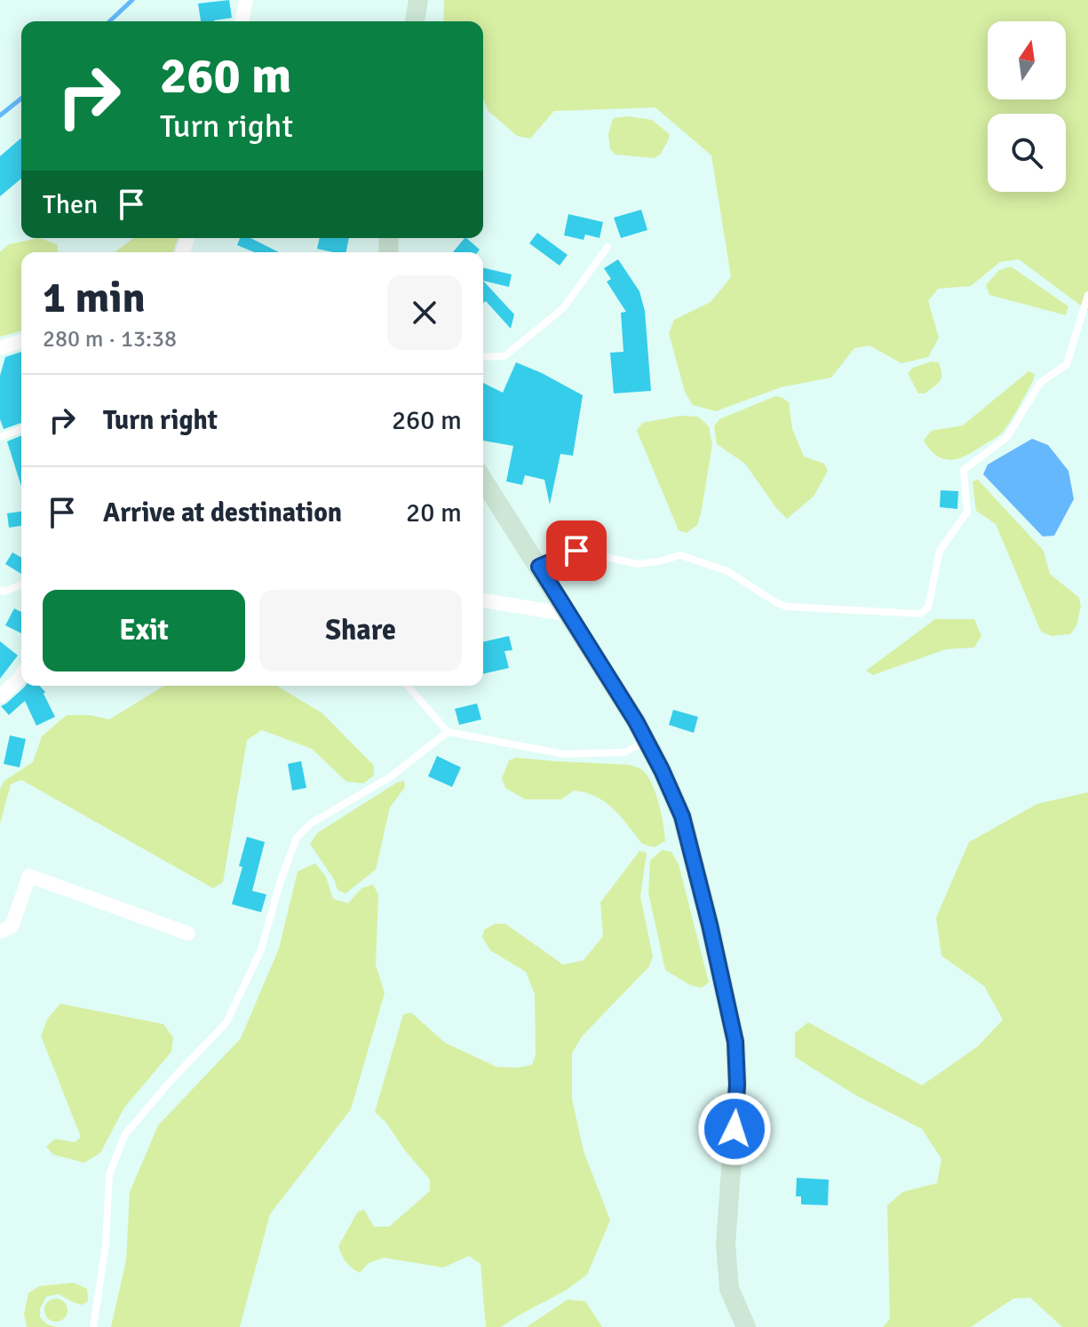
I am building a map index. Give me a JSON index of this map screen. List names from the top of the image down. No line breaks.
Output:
{"north":"top","page":{"turn":["260 m","Turn right"],"then":"Then","heading":["1 min","280 m · 13:38"],"list":[{"name":"Turn right","value":"260 m"},{"name":"Arrive at destination","value":"20 m"}],"buttons":["Exit","Share"]}}
